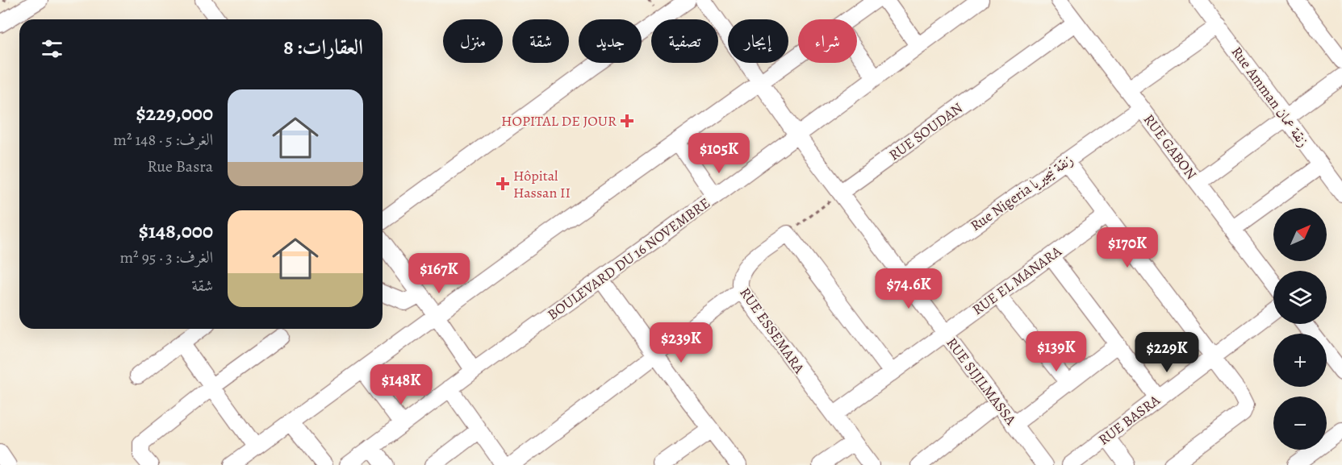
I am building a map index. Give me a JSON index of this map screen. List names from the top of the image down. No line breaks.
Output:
{"streets":{"street":["Rue Amman زنقة عمان","RUE SOUDAN","RUE GABON","Rue Nigeria زنقة نيجيريا","BOULEVARD DU 16 NOVEMBRE","RUE EL MANARA","RUE ESSEMARA","RUE SIJILMASSA","RUE BASRA"]},"crossings":[["RUE SOUDAN","RUE GABON"],["RUE SOUDAN","RUE SIJILMASSA"],["RUE GABON","Rue Nigeria زنقة نيجيريا"],["Rue Nigeria زنقة نيجيريا","RUE SIJILMASSA"],["BOULEVARD DU 16 NOVEMBRE","RUE SIJILMASSA"],["RUE EL MANARA","RUE ESSEMARA"],["RUE EL MANARA","RUE SIJILMASSA"]],"places":{"health":["HOPITAL DE JOUR","Hôpital Hassan II"]},"north":"top right","page":{"chip":["شراء","إيجار","تصفية","جديد","شقة","منزل"],"heading":"العقارات: 8","list":[{"name":"$229,000","note":"الغرف: 5 · 148 m² · Rue Basra"},{"name":"$148,000","note":"الغرف: 3 · 95 m² · شقة"}],"price":["$105K","$170K","$167K","$74.6K","$239K","$139K","$229K","$148K"],"map_buttons":["+","−"]}}
